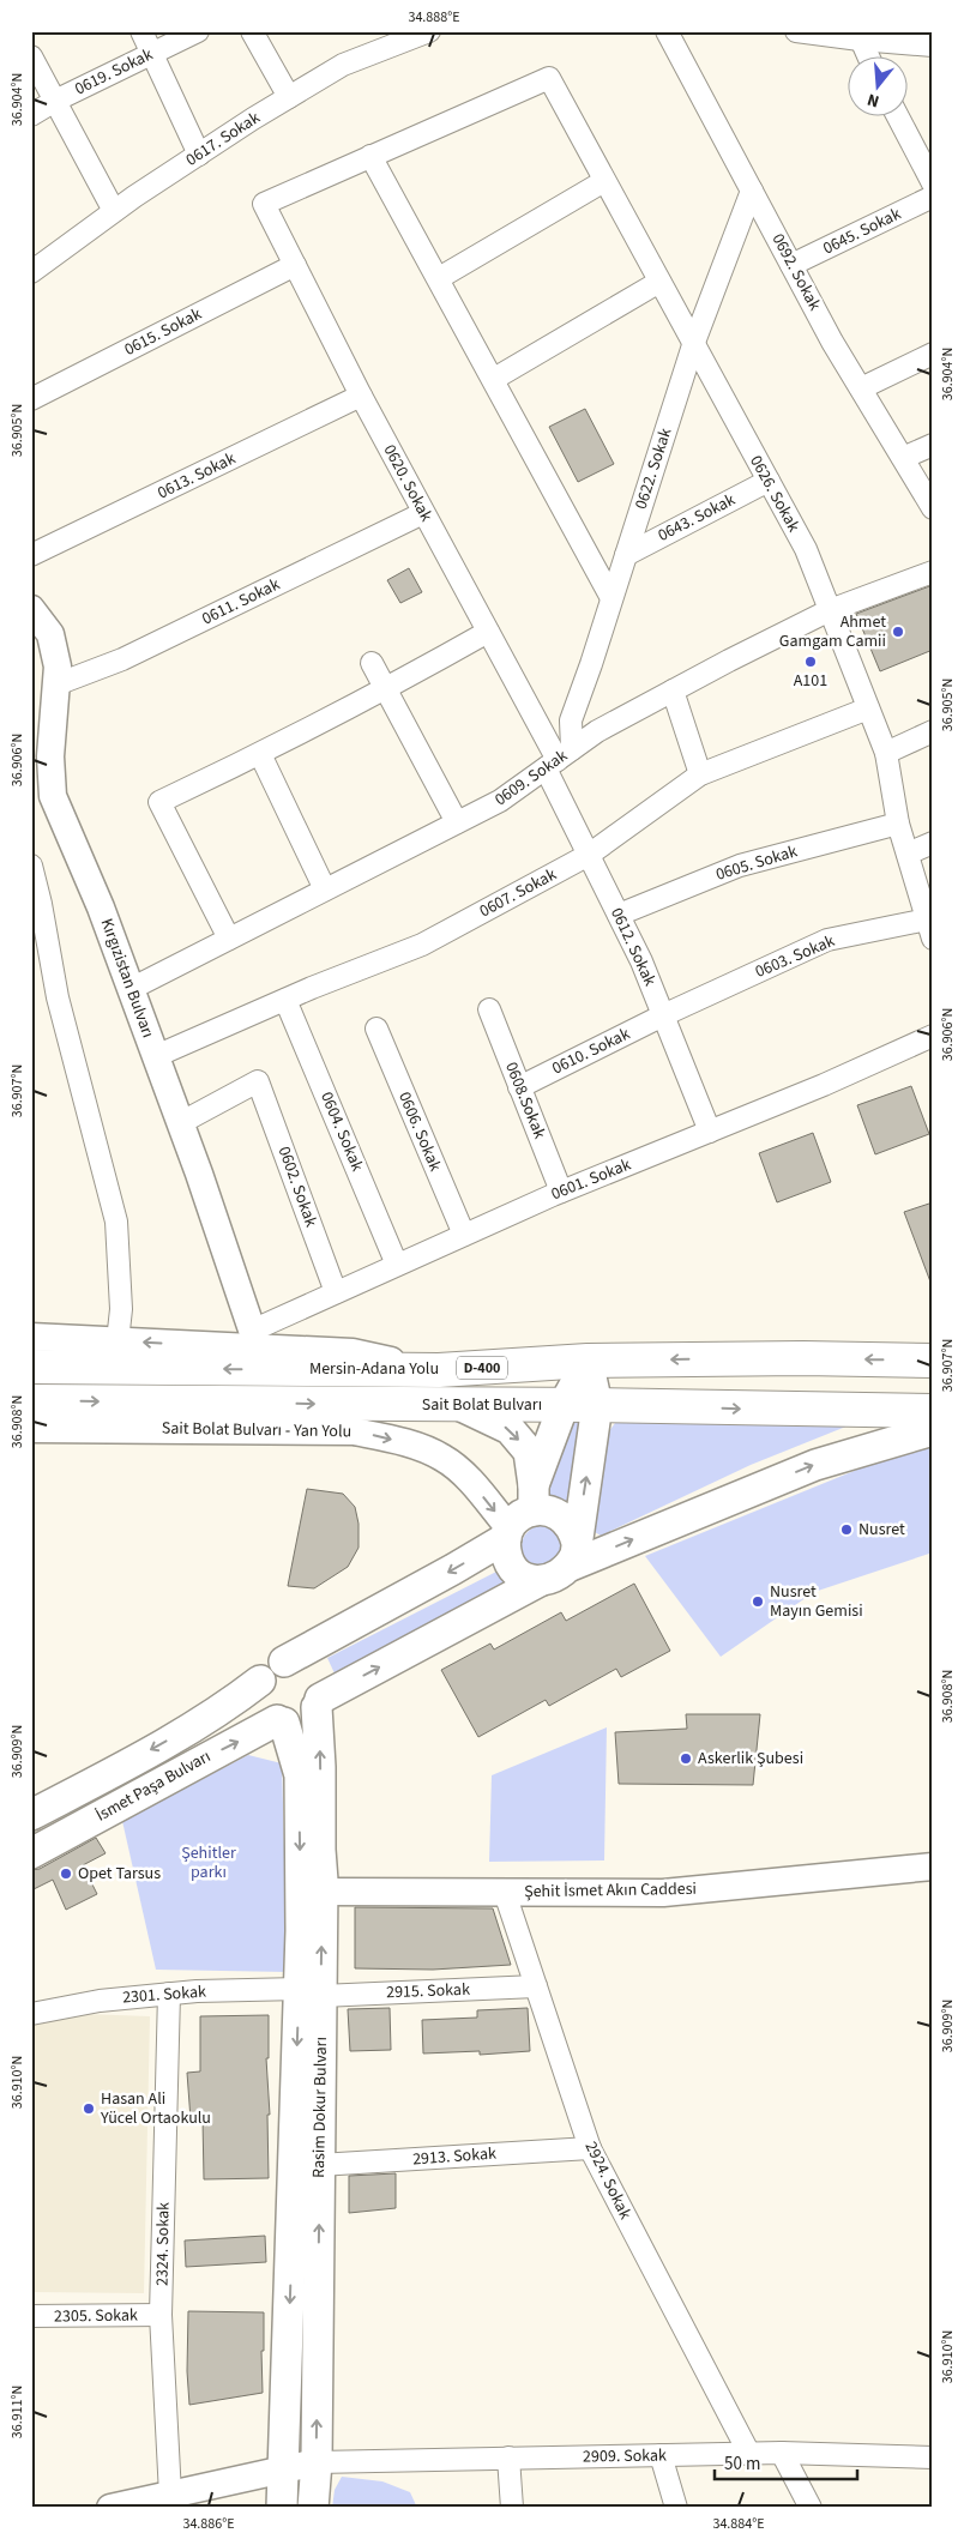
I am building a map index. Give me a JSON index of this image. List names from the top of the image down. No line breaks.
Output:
{"streets":{"highway":["D-400","Mersin-Adana Yolu","Sait Bolat Bulvarı"],"main road":["İsmet Paşa Bulvarı","Rasim Dokur Bulvarı"],"street":["0619. Sokak","0617. Sokak","0645. Sokak","0692. Sokak","0615. Sokak","0622. Sokak","0613. Sokak","0620. Sokak","0626. Sokak","0643. Sokak","0611. Sokak","0609. Sokak","0605. Sokak","0607. Sokak","0612. Sokak","0603. Sokak","Kırgızistan Bulvarı","0610. Sokak","0608.Sokak","0604. Sokak","0606. Sokak","0601. Sokak","0602. Sokak","Sait Bolat Bulvarı - Yan Yolu","Şehit İsmet Akın Caddesi","2915. Sokak","2301. Sokak","2913. Sokak","2924. Sokak","2324. Sokak","2305. Sokak","2909. Sokak"]},"crossings":[["0645. Sokak","0692. Sokak"],["0692. Sokak","0622. Sokak"],["0615. Sokak","0620. Sokak"],["0622. Sokak","0620. Sokak"],["0622. Sokak","0626. Sokak"],["0622. Sokak","0643. Sokak"],["0622. Sokak","0609. Sokak"],["0622. Sokak","0612. Sokak"],["0613. Sokak","0620. Sokak"],["0620. Sokak","0626. Sokak"],["0620. Sokak","0611. Sokak"],["0620. Sokak","0609. Sokak"],["0620. Sokak","0612. Sokak"],["0626. Sokak","0643. Sokak"],["0626. Sokak","0609. Sokak"],["0626. Sokak","0605. Sokak"],["0626. Sokak","0607. Sokak"],["0626. Sokak","0603. Sokak"],["0611. Sokak","Kırgızistan Bulvarı"],["0609. Sokak","0612. Sokak"],["0609. Sokak","Kırgızistan Bulvarı"],["0605. Sokak","0612. Sokak"],["0607. Sokak","0612. Sokak"],["0607. Sokak","Kırgızistan Bulvarı"],["0607. Sokak","0604. Sokak"],["0612. Sokak","0603. Sokak"],["0612. Sokak","0610. Sokak"],["0612. Sokak","0601. Sokak"],["0603. Sokak","0610. Sokak"],["Kırgızistan Bulvarı","0601. Sokak"],["Kırgızistan Bulvarı","0602. Sokak"],["0610. Sokak","0608.Sokak"],["0608.Sokak","0601. Sokak"],["0604. Sokak","0601. Sokak"],["0606. Sokak","0601. Sokak"],["0601. Sokak","0602. Sokak"],["İsmet Paşa Bulvarı","Rasim Dokur Bulvarı"],["Şehit İsmet Akın Caddesi","Rasim Dokur Bulvarı"],["Şehit İsmet Akın Caddesi","2924. Sokak"],["2915. Sokak","2301. Sokak"],["2915. Sokak","Rasim Dokur Bulvarı"],["2915. Sokak","2924. Sokak"],["2301. Sokak","Rasim Dokur Bulvarı"],["2301. Sokak","2324. Sokak"],["Rasim Dokur Bulvarı","2913. Sokak"],["Rasim Dokur Bulvarı","2909. Sokak"],["2913. Sokak","2924. Sokak"],["2924. Sokak","2909. Sokak"],["2324. Sokak","2305. Sokak"]],"one_way":["Mersin-Adana Yolu","Sait Bolat Bulvarı"],"parks":["Şehitler parkı"],"places":["Ahmet Gamgam Camii","A101","Nusret","Nusret Mayın Gemisi","Askerlik Şubesi","Opet Tarsus","Hasan Ali Yücel Ortaokulu"],"scale_bar":"50 m","north":"bottom","coordinates":["34.888°E","36.904°N","36.905°N","36.906°N","36.907°N","36.908°N","36.909°N","36.910°N","36.911°N","34.886°E","34.884°E"]}
